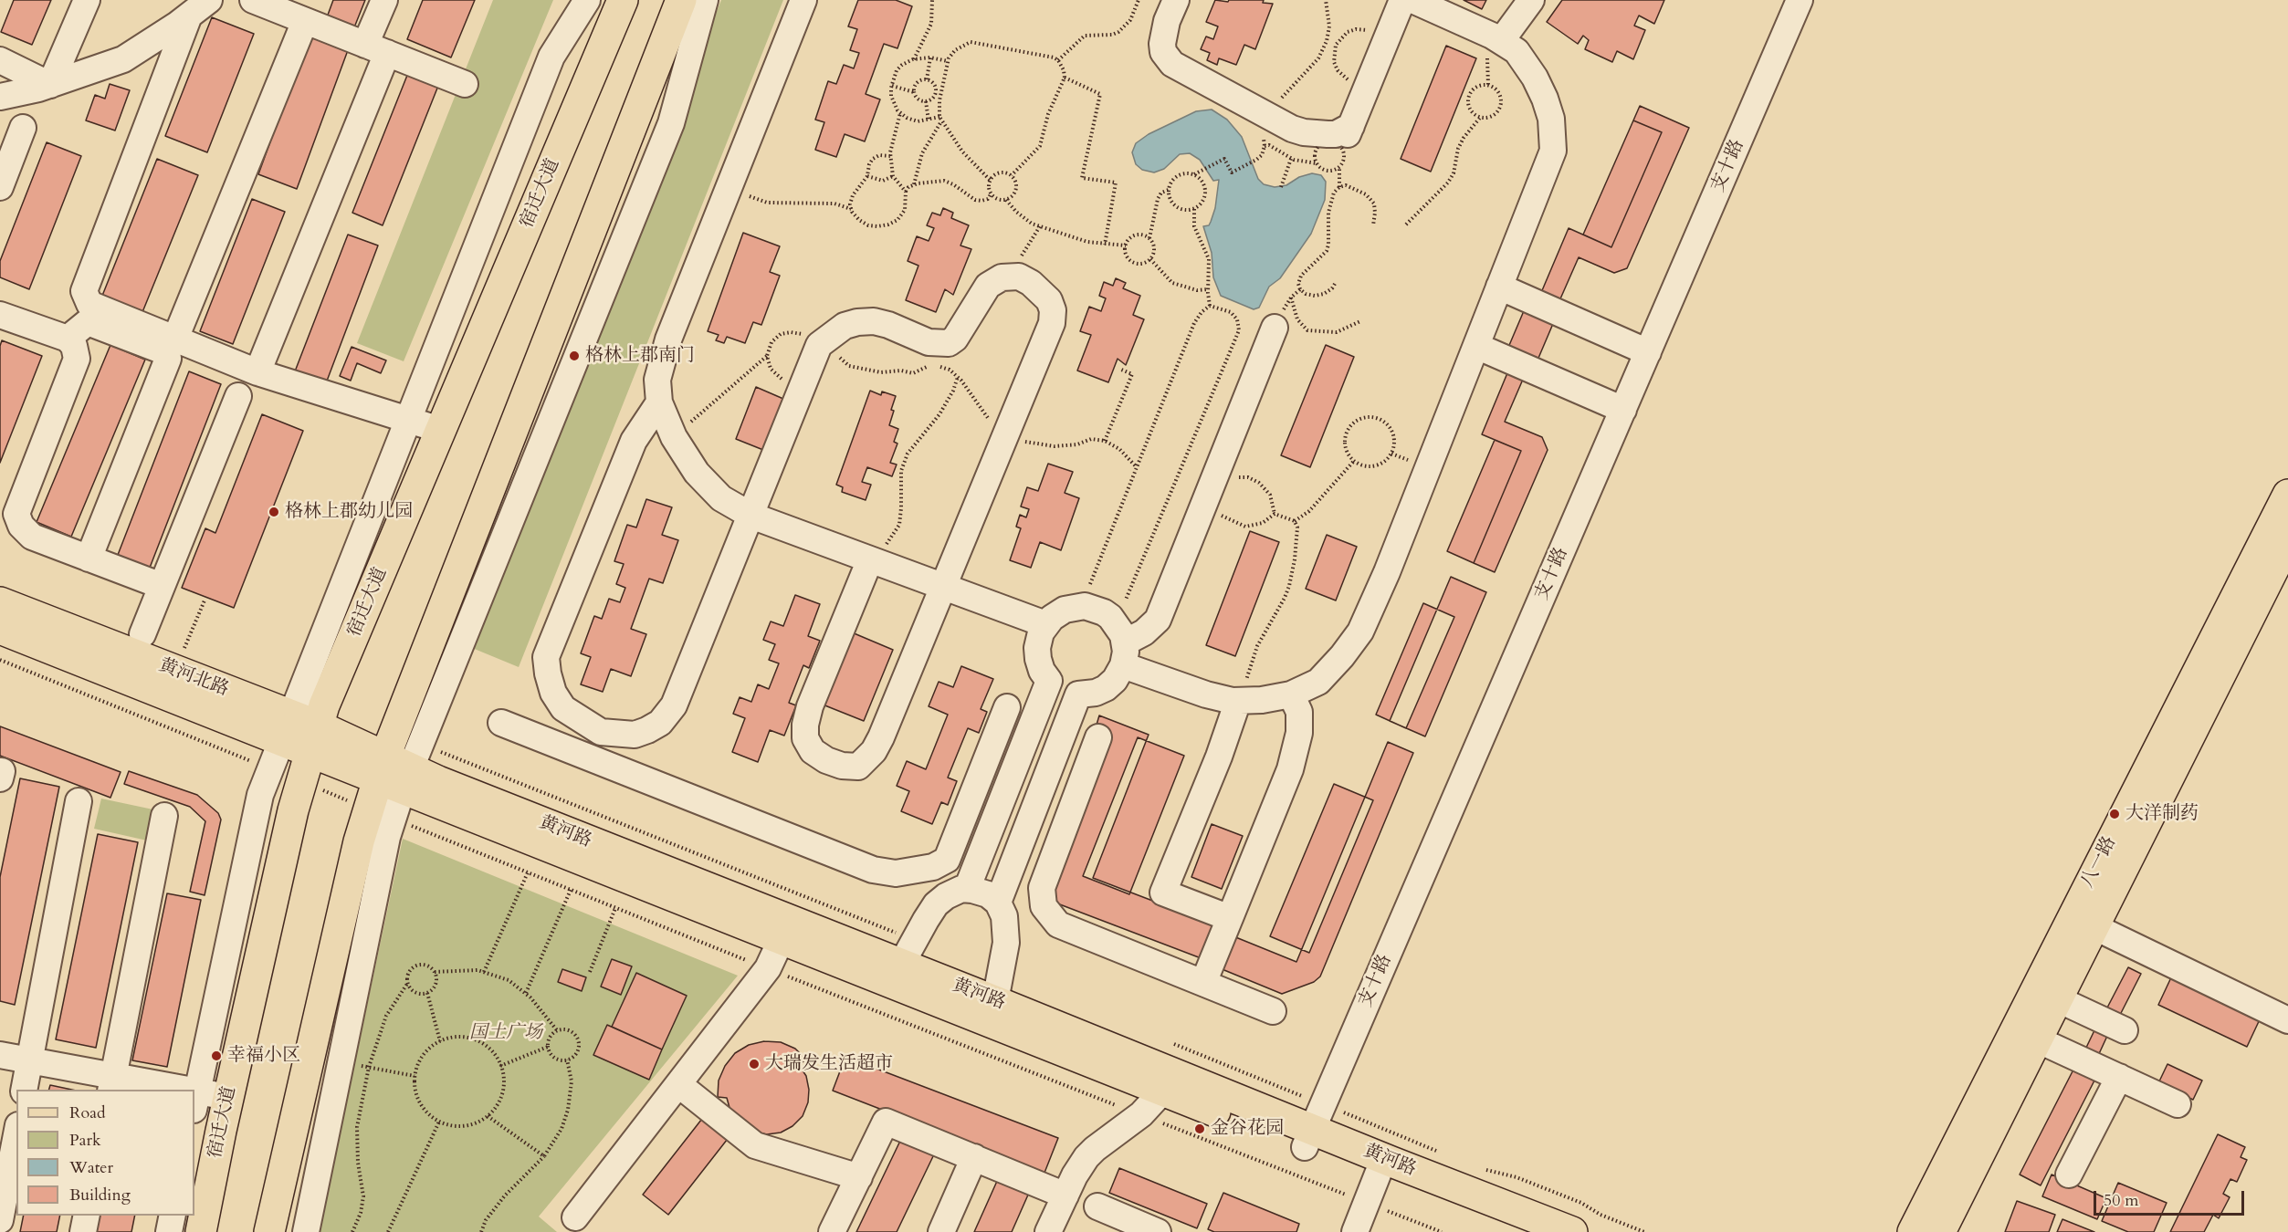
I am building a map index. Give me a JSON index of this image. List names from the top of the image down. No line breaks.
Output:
{"streets":{"main road":["宿迁大道","黄河北路","黄河路","八一路"],"street":["支十路"]},"crossings":[["支十路","黄河路"],["宿迁大道","黄河北路"],["黄河北路","黄河路"]],"parks":["国土广场"],"places":["格林上郡南门","格林上郡幼儿园","大洋制药","幸福小区","大瑞发生活超市","金谷花园"],"legend":["Road","Park","Water","Building"],"scale_bar":"50 m"}
